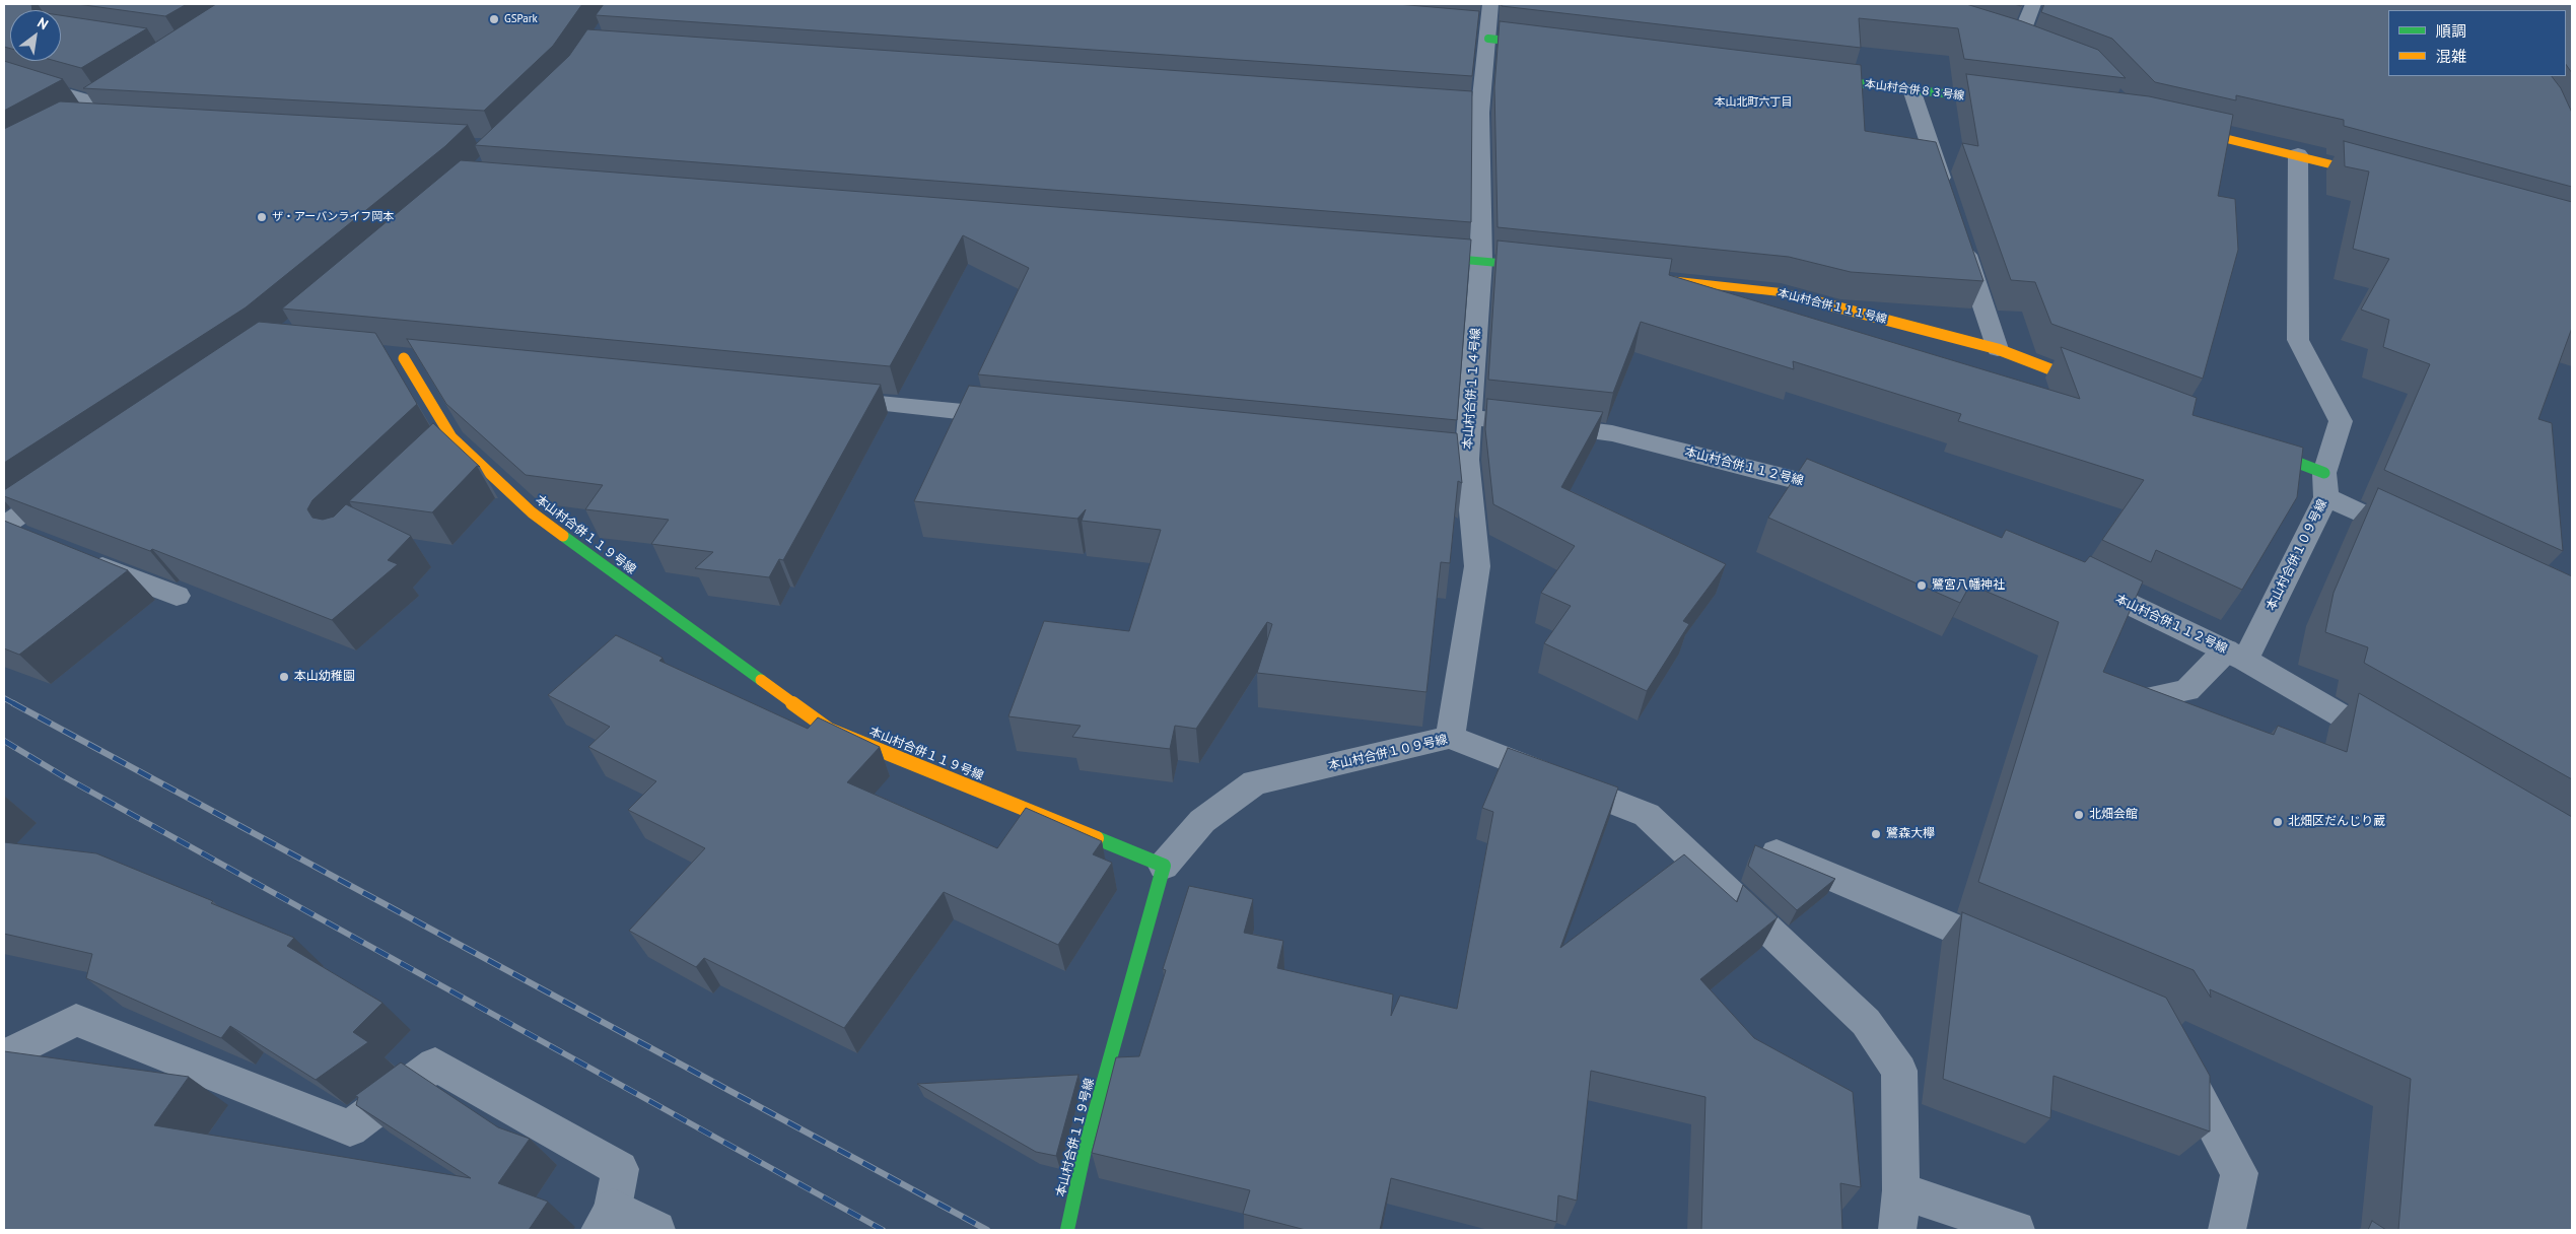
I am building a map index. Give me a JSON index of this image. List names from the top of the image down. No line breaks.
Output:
{"streets":{"street":["本山村合併８３号線","本山村合併１１１号線","本山村合併１１４号線","本山村合併１１２号線","本山村合併１１９号線","本山村合併１０９号線"]},"crossings":[["本山村合併１１４号線","本山村合併１１２号線"],["本山村合併１１４号線","本山村合併１０９号線"],["本山村合併１１２号線","本山村合併１０９号線"],["本山村合併１１９号線","本山村合併１０９号線"]],"districts":["本山北町六丁目"],"places":["GSPark","ザ・アーバンライフ岡本","鷺宮八幡神社","本山幼稚園","北畑会館","北畑区だんじり蔵","鷺森大欅"],"legend":["順調","混雑"],"north":"top right"}
